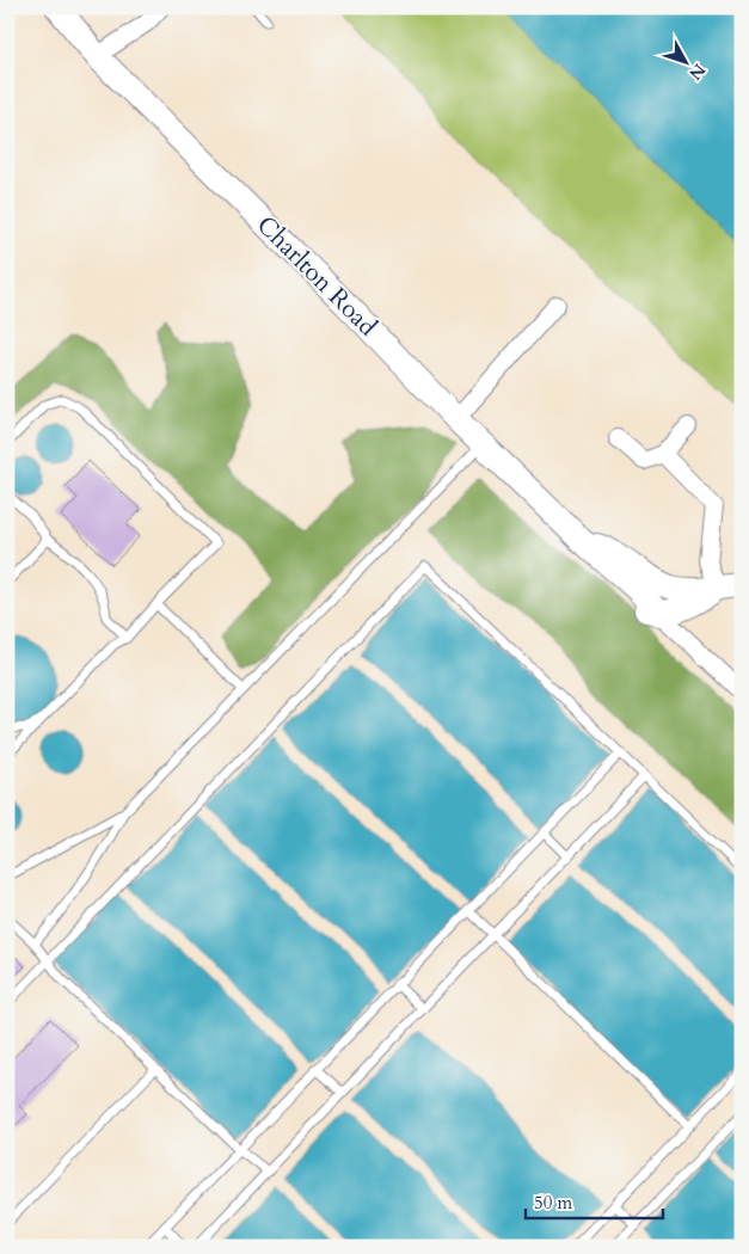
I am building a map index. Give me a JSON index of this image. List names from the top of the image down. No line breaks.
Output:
{"streets":{"street":["Charlton Road"]},"scale_bar":"50 m","north":"bottom right"}
